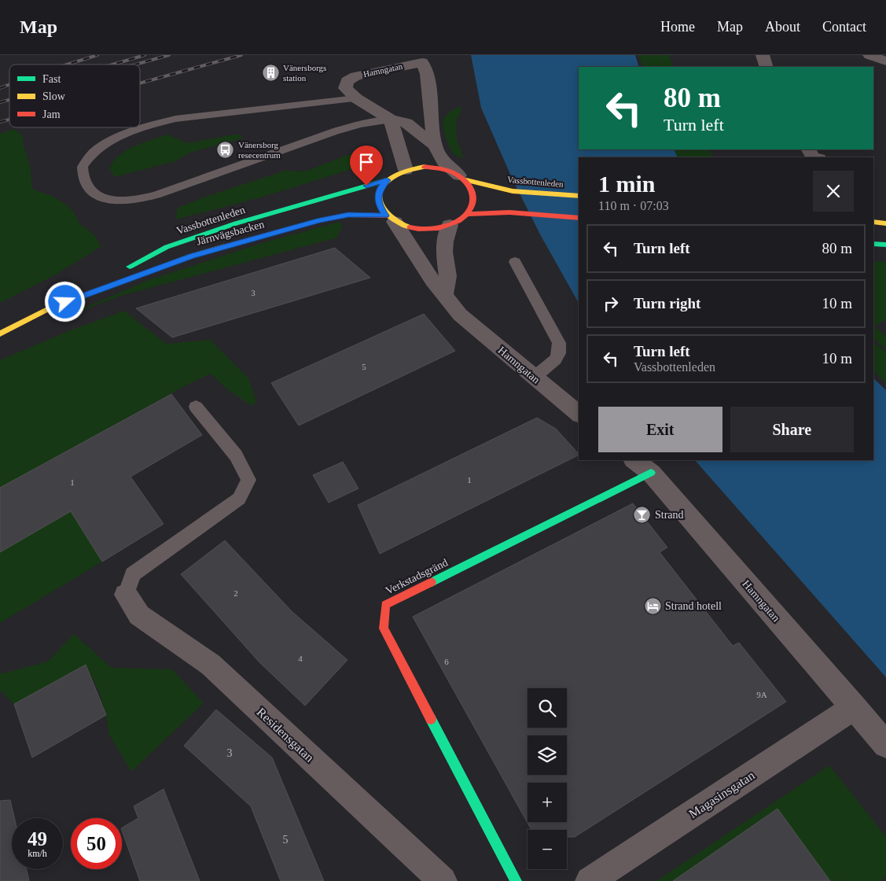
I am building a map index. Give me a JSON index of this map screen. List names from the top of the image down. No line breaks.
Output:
{"streets":{"main road":["Vassbottenleden","Järnvägsbacken","Verkstadsgränd"],"street":["Hamngatan","Residensgatan","Magasinsgatan"]},"crossings":[["Hamngatan","Vassbottenleden"],["Hamngatan","Järnvägsbacken"],["Hamngatan","Verkstadsgränd"],["Hamngatan","Magasinsgatan"],["Vassbottenleden","Järnvägsbacken"]],"places":{"building":["Vänersborgs station"],"bus stop":["Vänersborg resecentrum"],"bar":["Strand"],"hotel":["Strand hotell"]},"house_numbers":["3","5","1","1","2","4","6","9A","3","5"],"legend":["Fast","Slow","Jam"],"page":{"header":"Map","nav":["Home","Map","About","Contact"],"turn":["80 m","Turn left"],"heading":["1 min","110 m · 07:03"],"list":[{"name":"Turn left","value":"80 m"},{"name":"Turn right","value":"10 m"},{"name":"Turn left","note":"Vassbottenleden","value":"10 m"}],"buttons":["Exit","Share"],"map_buttons":["+","−"],"speed":"49 km/h","limit":"50"}}
